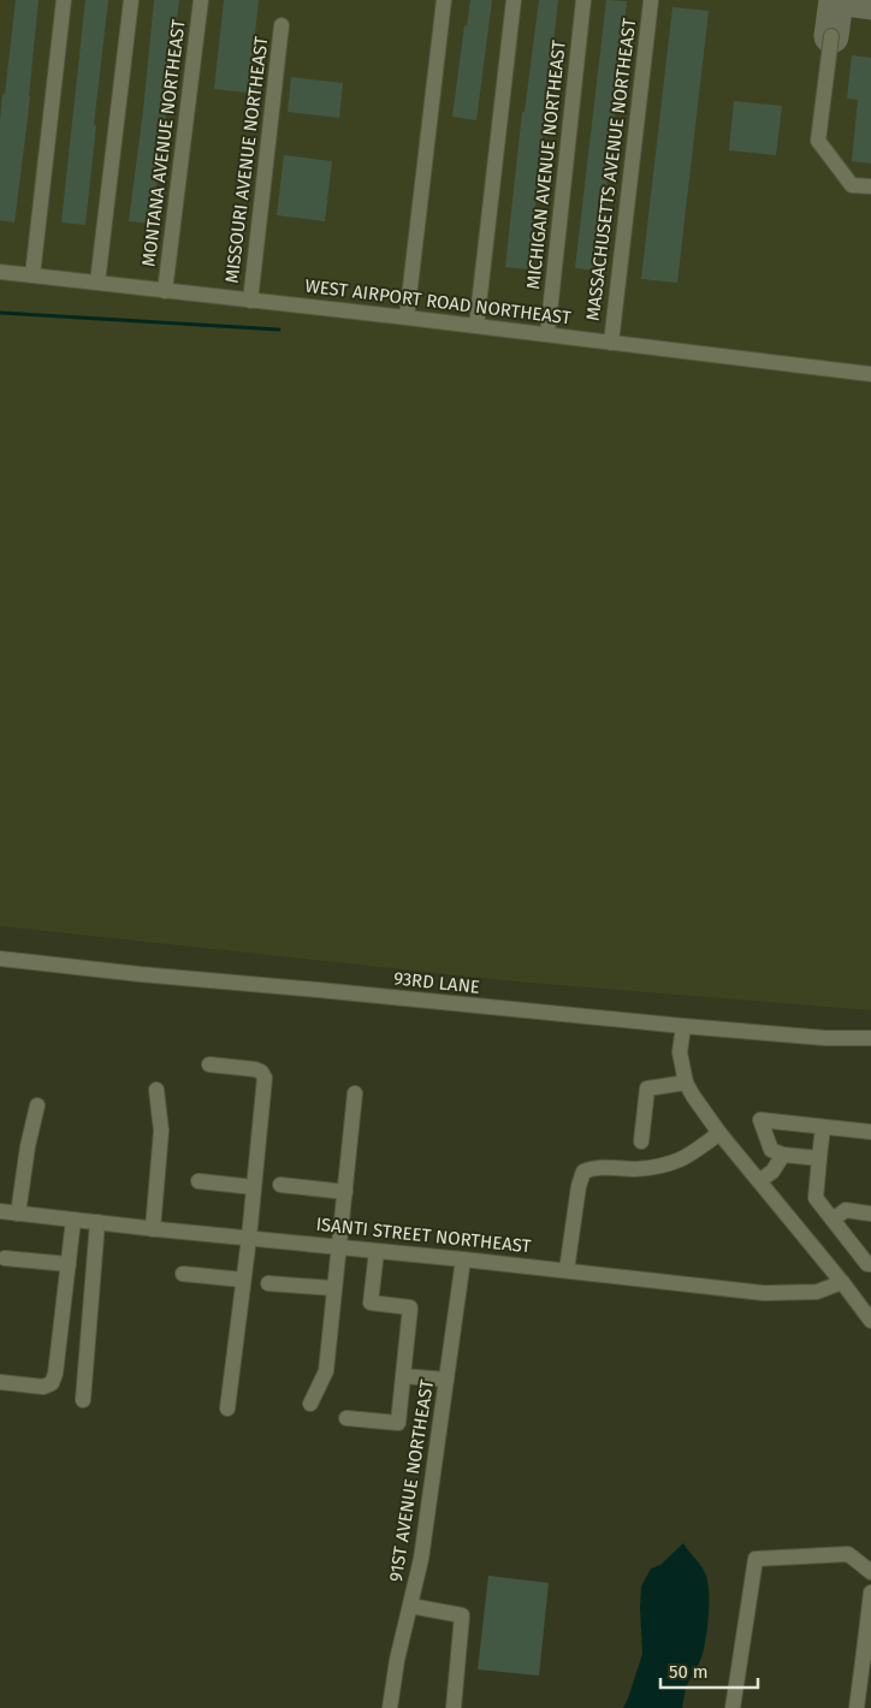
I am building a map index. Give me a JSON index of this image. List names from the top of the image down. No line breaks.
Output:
{"streets":{"street":["MONTANA AVENUE NORTHEAST","MISSOURI AVENUE NORTHEAST","MICHIGAN AVENUE NORTHEAST","MASSACHUSETTS AVENUE NORTHEAST","WEST AIRPORT ROAD NORTHEAST","93RD LANE","ISANTI STREET NORTHEAST","91ST AVENUE NORTHEAST"]},"crossings":[["MONTANA AVENUE NORTHEAST","WEST AIRPORT ROAD NORTHEAST"],["MISSOURI AVENUE NORTHEAST","WEST AIRPORT ROAD NORTHEAST"],["MICHIGAN AVENUE NORTHEAST","WEST AIRPORT ROAD NORTHEAST"],["MASSACHUSETTS AVENUE NORTHEAST","WEST AIRPORT ROAD NORTHEAST"],["ISANTI STREET NORTHEAST","91ST AVENUE NORTHEAST"]],"scale_bar":"50 m"}
